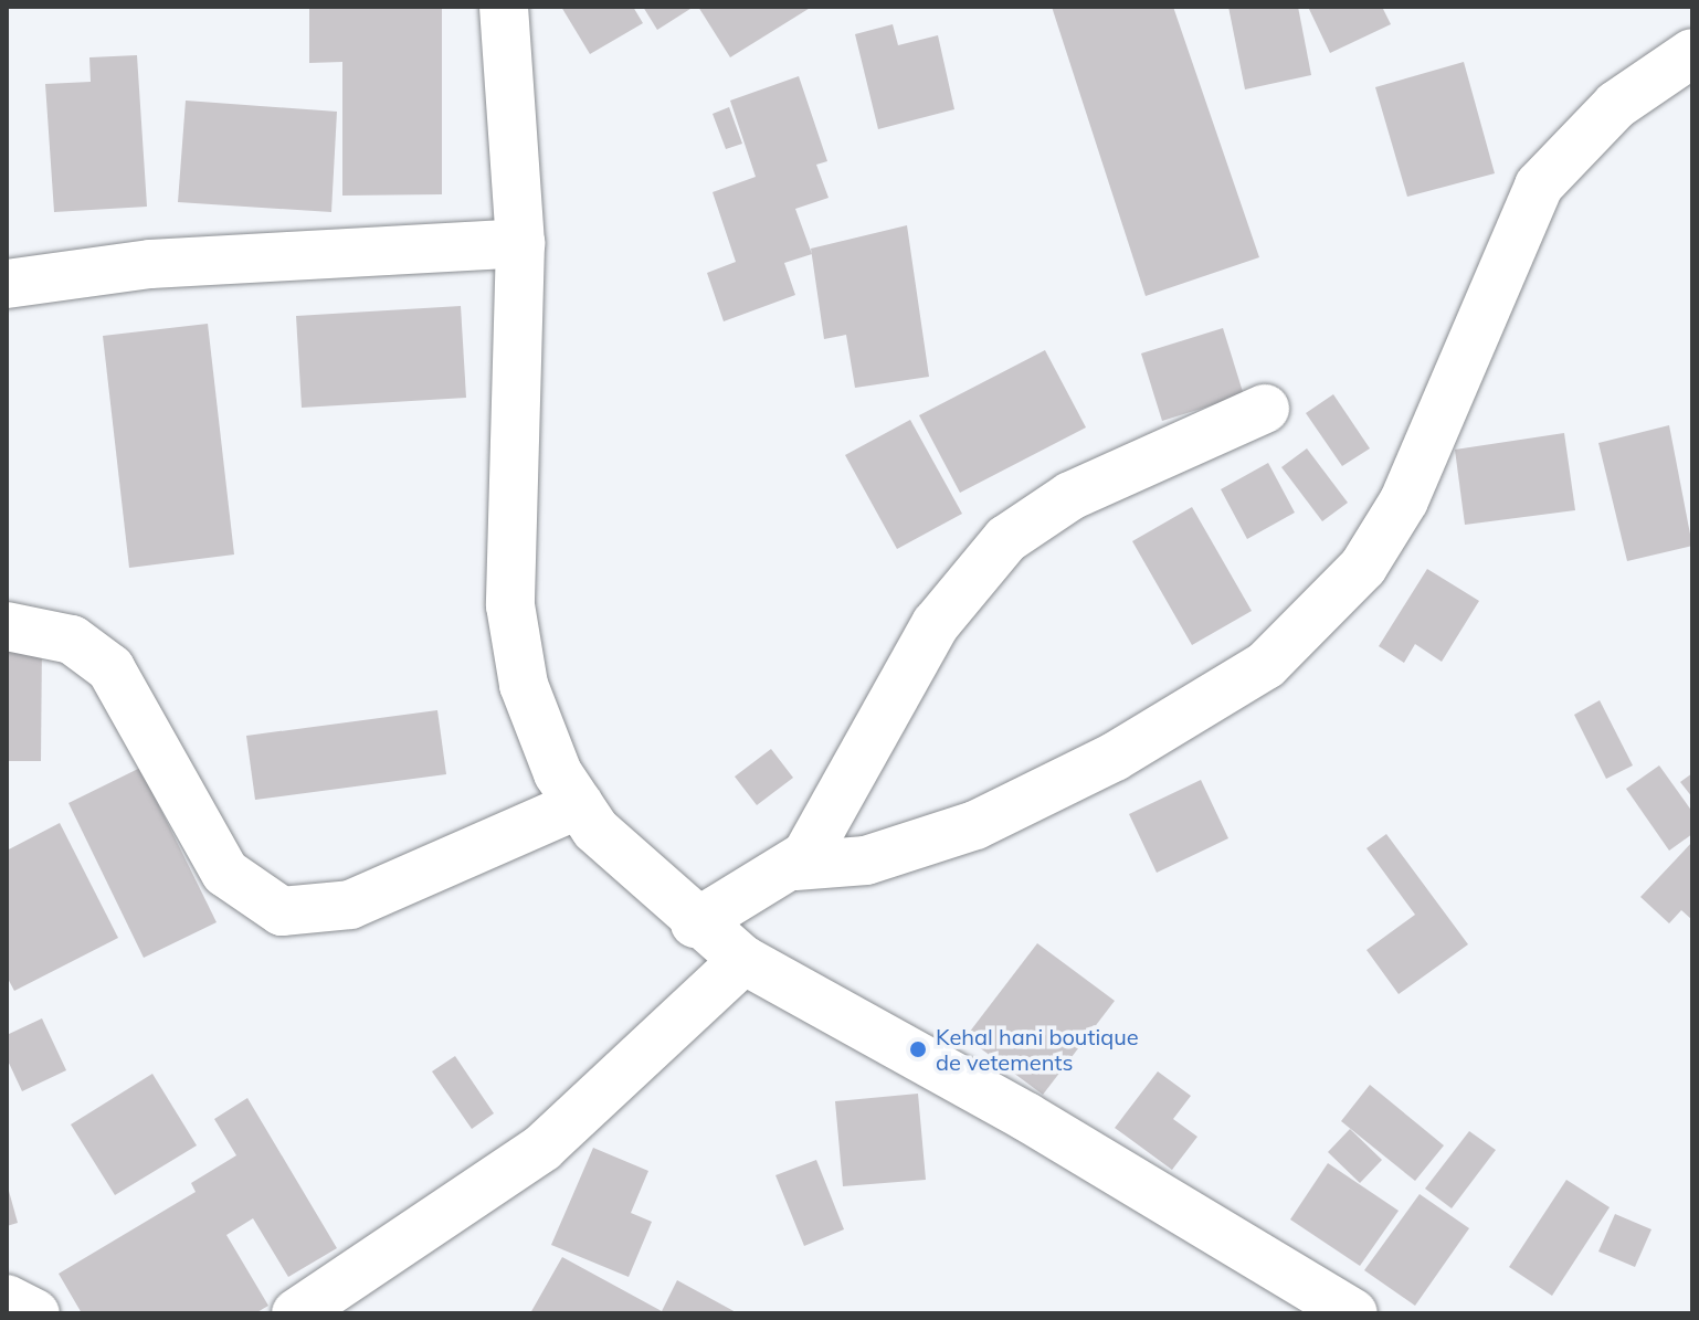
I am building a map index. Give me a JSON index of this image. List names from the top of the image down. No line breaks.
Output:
{"places":["Kehal hani boutique de vetements"]}
